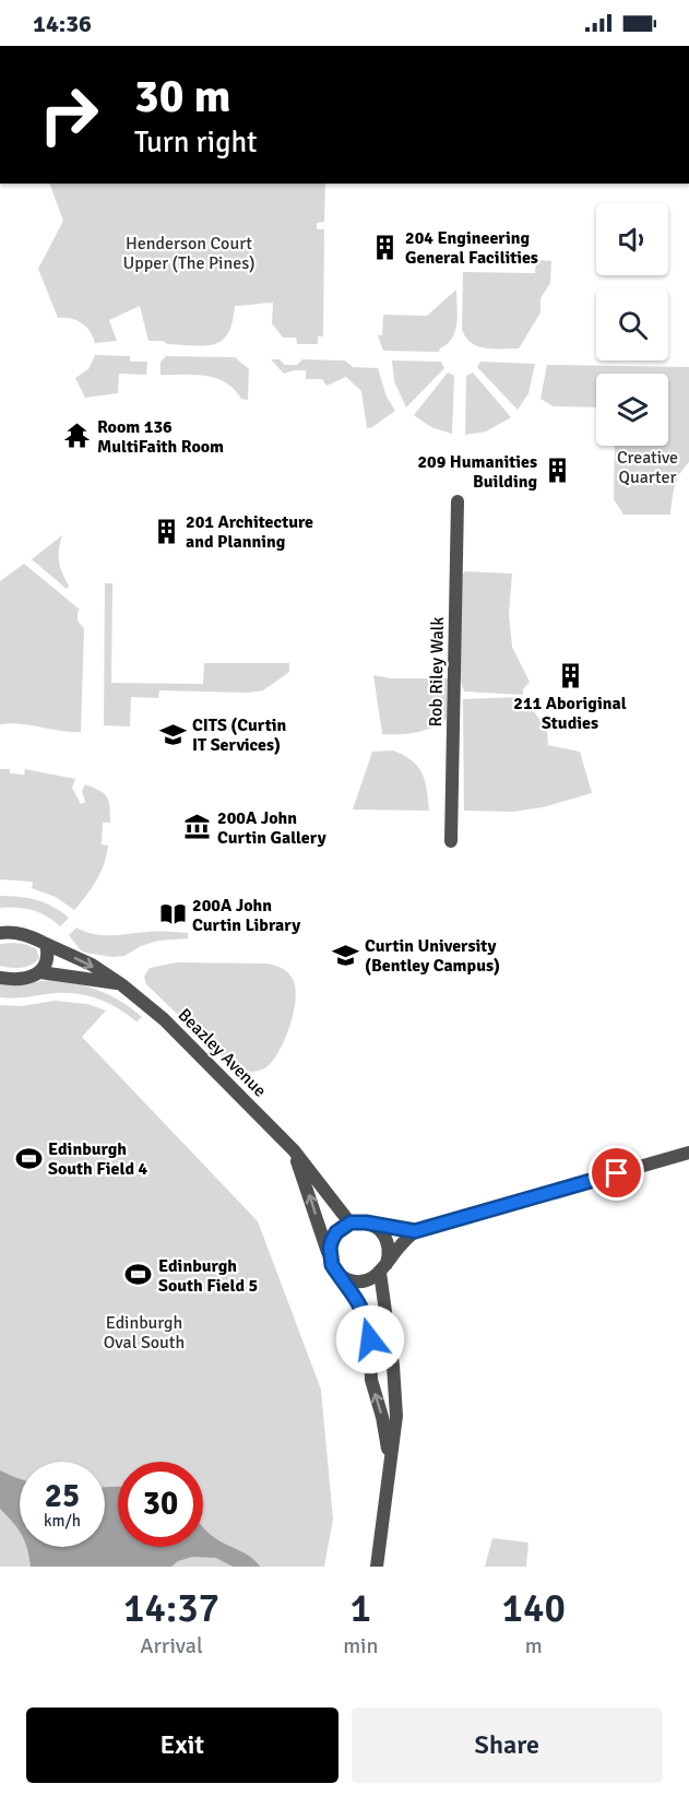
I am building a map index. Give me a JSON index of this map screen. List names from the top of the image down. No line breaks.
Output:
{"streets":{"street":["Rob Riley Walk","Beazley Avenue"]},"parks":["Henderson Court Upper (The Pines)","Creative Quarter","Edinburgh Oval South"],"places":{"building":["204 Engineering General Facilities","209 Humanities Building","201 Architecture and Planning","211 Aboriginal Studies"],"temple":["Room 136 MultiFaith Room"],"school or university":["CITS (Curtin IT Services)","Curtin University (Bentley Campus)"],"museum":["200A John Curtin Gallery"],"library":["200A John Curtin Library"],"sports":["Edinburgh South Field 4","Edinburgh South Field 5"]},"page":{"status":"14:36","turn":["30 m","Turn right"],"speed":"25 km/h","limit":"30","eta":["14:37","Arrival","1","min","140","m"],"buttons":["Exit","Share"]}}
